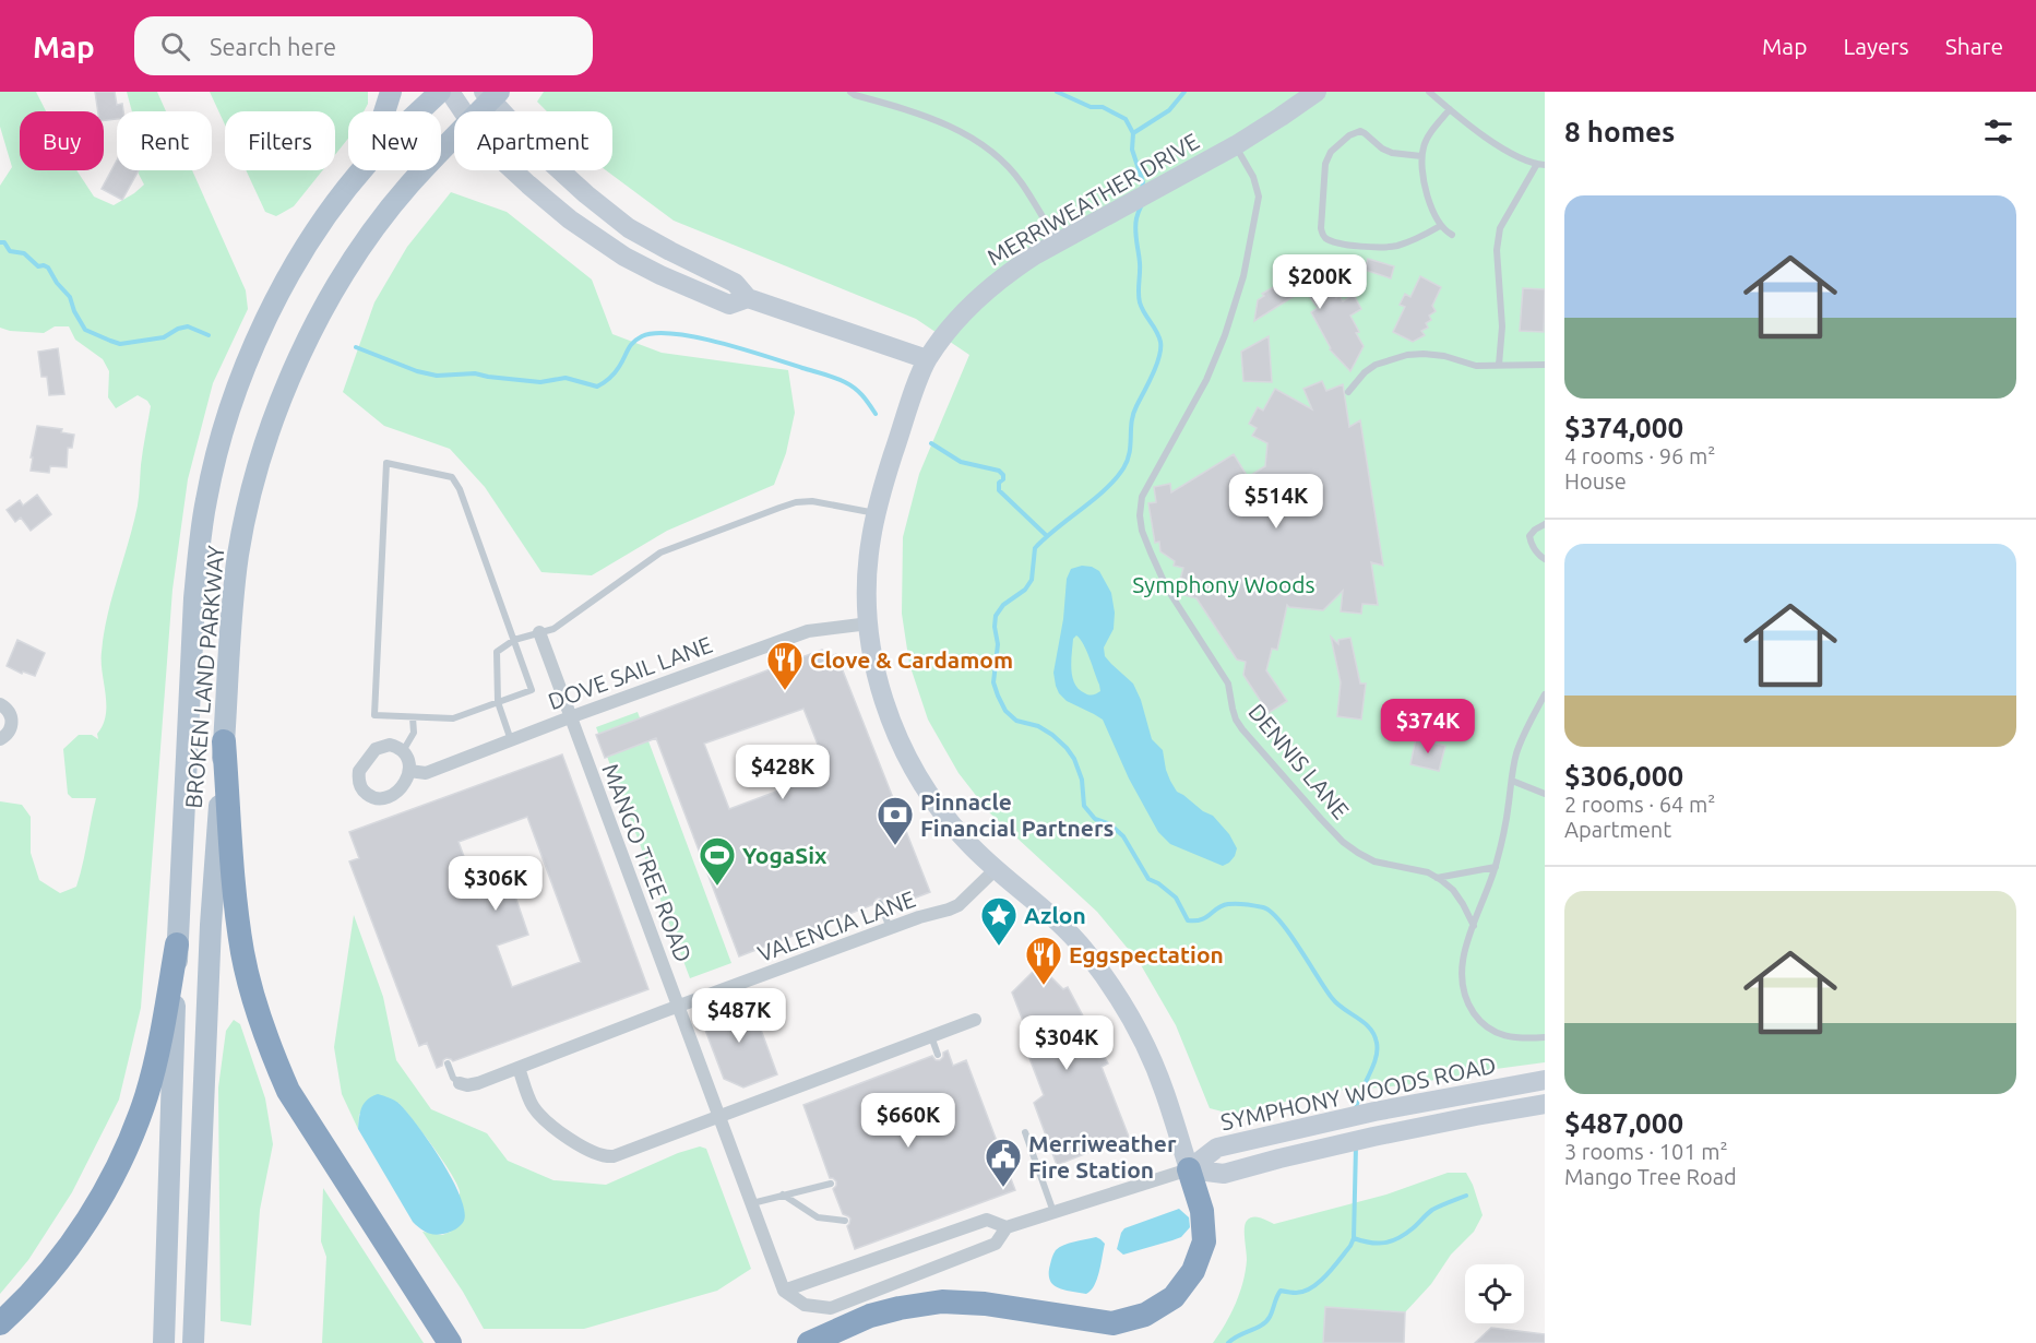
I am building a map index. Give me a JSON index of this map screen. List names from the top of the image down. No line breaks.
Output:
{"streets":{"main road":["BROKEN LAND PARKWAY"],"street":["MERRIWEATHER DRIVE","DOVE SAIL LANE","MANGO TREE ROAD","VALENCIA LANE","SYMPHONY WOODS ROAD"],"lane":["DENNIS LANE"]},"crossings":[["MERRIWEATHER DRIVE","DOVE SAIL LANE"],["MERRIWEATHER DRIVE","DENNIS LANE"],["MERRIWEATHER DRIVE","VALENCIA LANE"],["MERRIWEATHER DRIVE","SYMPHONY WOODS ROAD"],["DOVE SAIL LANE","MANGO TREE ROAD"],["MANGO TREE ROAD","VALENCIA LANE"],["MANGO TREE ROAD","SYMPHONY WOODS ROAD"]],"parks":["Symphony Woods"],"places":{"restaurant":["Clove & Cardamom","Eggspectation"],"bank":["Pinnacle Financial Partners"],"sports":["YogaSix"],"place":["Azlon"],"public building":["Merriweather Fire Station"]},"page":{"header":"Map","search":"Search here","nav":["Map","Layers","Share"],"heading":"8 homes","chip":["Buy","Rent","Filters","New","Apartment"],"list":[{"name":"$374,000","note":"4 rooms · 96 m² · House"},{"name":"$306,000","note":"2 rooms · 64 m² · Apartment"},{"name":"$487,000","note":"3 rooms · 101 m² · Mango Tree Road"}],"price":["$200K","$514K","$374K","$428K","$306K","$487K","$304K","$660K"]}}
